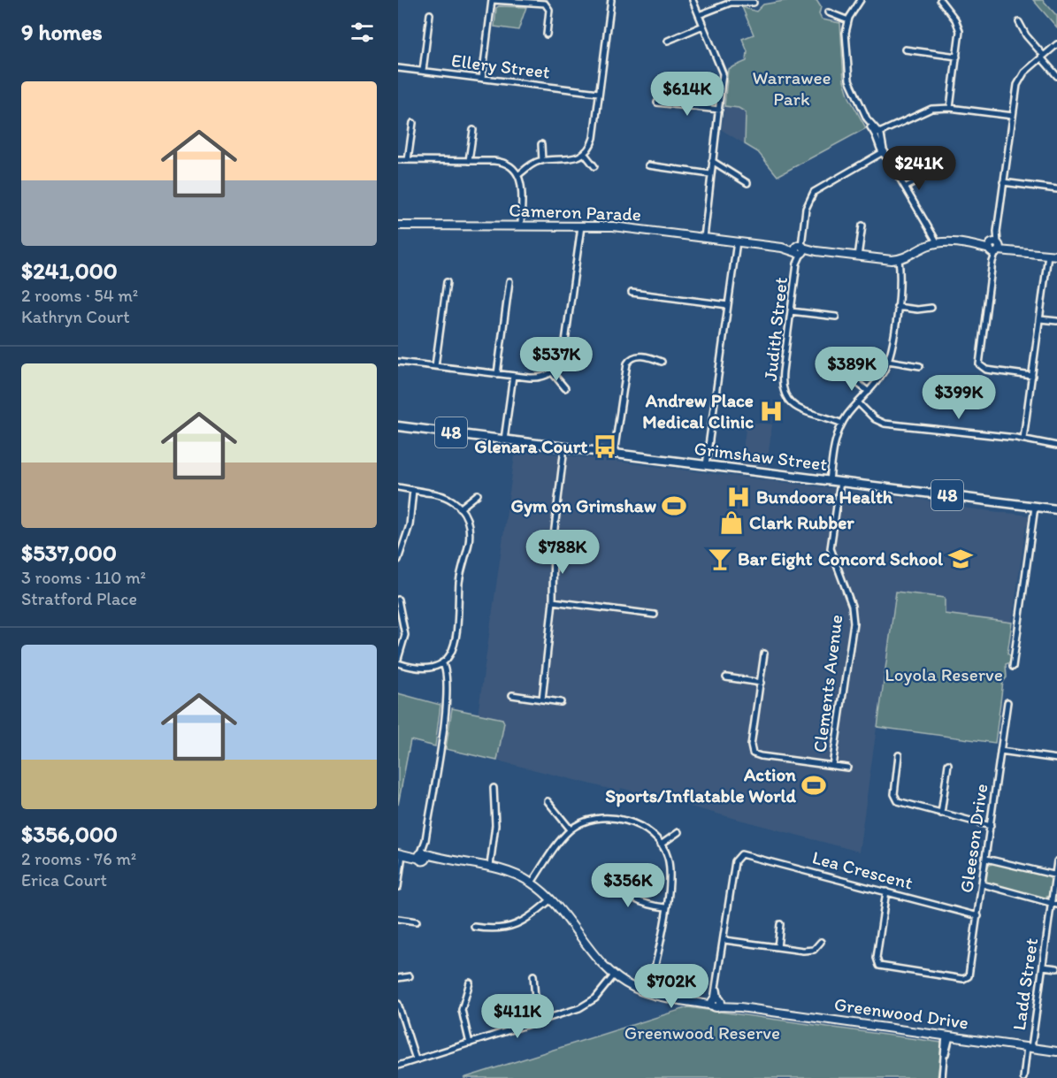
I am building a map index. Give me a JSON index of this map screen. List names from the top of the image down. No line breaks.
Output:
{"streets":{"main road":["48","Grimshaw Street"],"street":["Ellery Street","Cameron Parade","Judith Street","Clements Avenue","Gleeson Drive","Lea Crescent","Ladd Street","Greenwood Drive"]},"crossings":[["Cameron Parade","Judith Street"],["Grimshaw Street","Clements Avenue"],["Gleeson Drive","Lea Crescent"],["Ladd Street","Greenwood Drive"]],"parks":["Warrawee Park","Loyola Reserve","Greenwood Reserve"],"places":{"hospital":["Andrew Place Medical Clinic","Bundoora Health"],"bus stop":["Glenara Court"],"sports":["Gym on Grimshaw","Action Sports/Inflatable World"],"shop":["Clark Rubber"],"bar":["Bar Eight"],"school or university":["Concord School"]},"page":{"heading":"9 homes","list":[{"name":"$241,000","note":"2 rooms · 54 m² · Kathryn Court"},{"name":"$537,000","note":"3 rooms · 110 m² · Stratford Place"},{"name":"$356,000","note":"2 rooms · 76 m² · Erica Court"}],"price":["$614K","$241K","$537K","$389K","$399K","$788K","$356K","$702K","$411K"]}}
